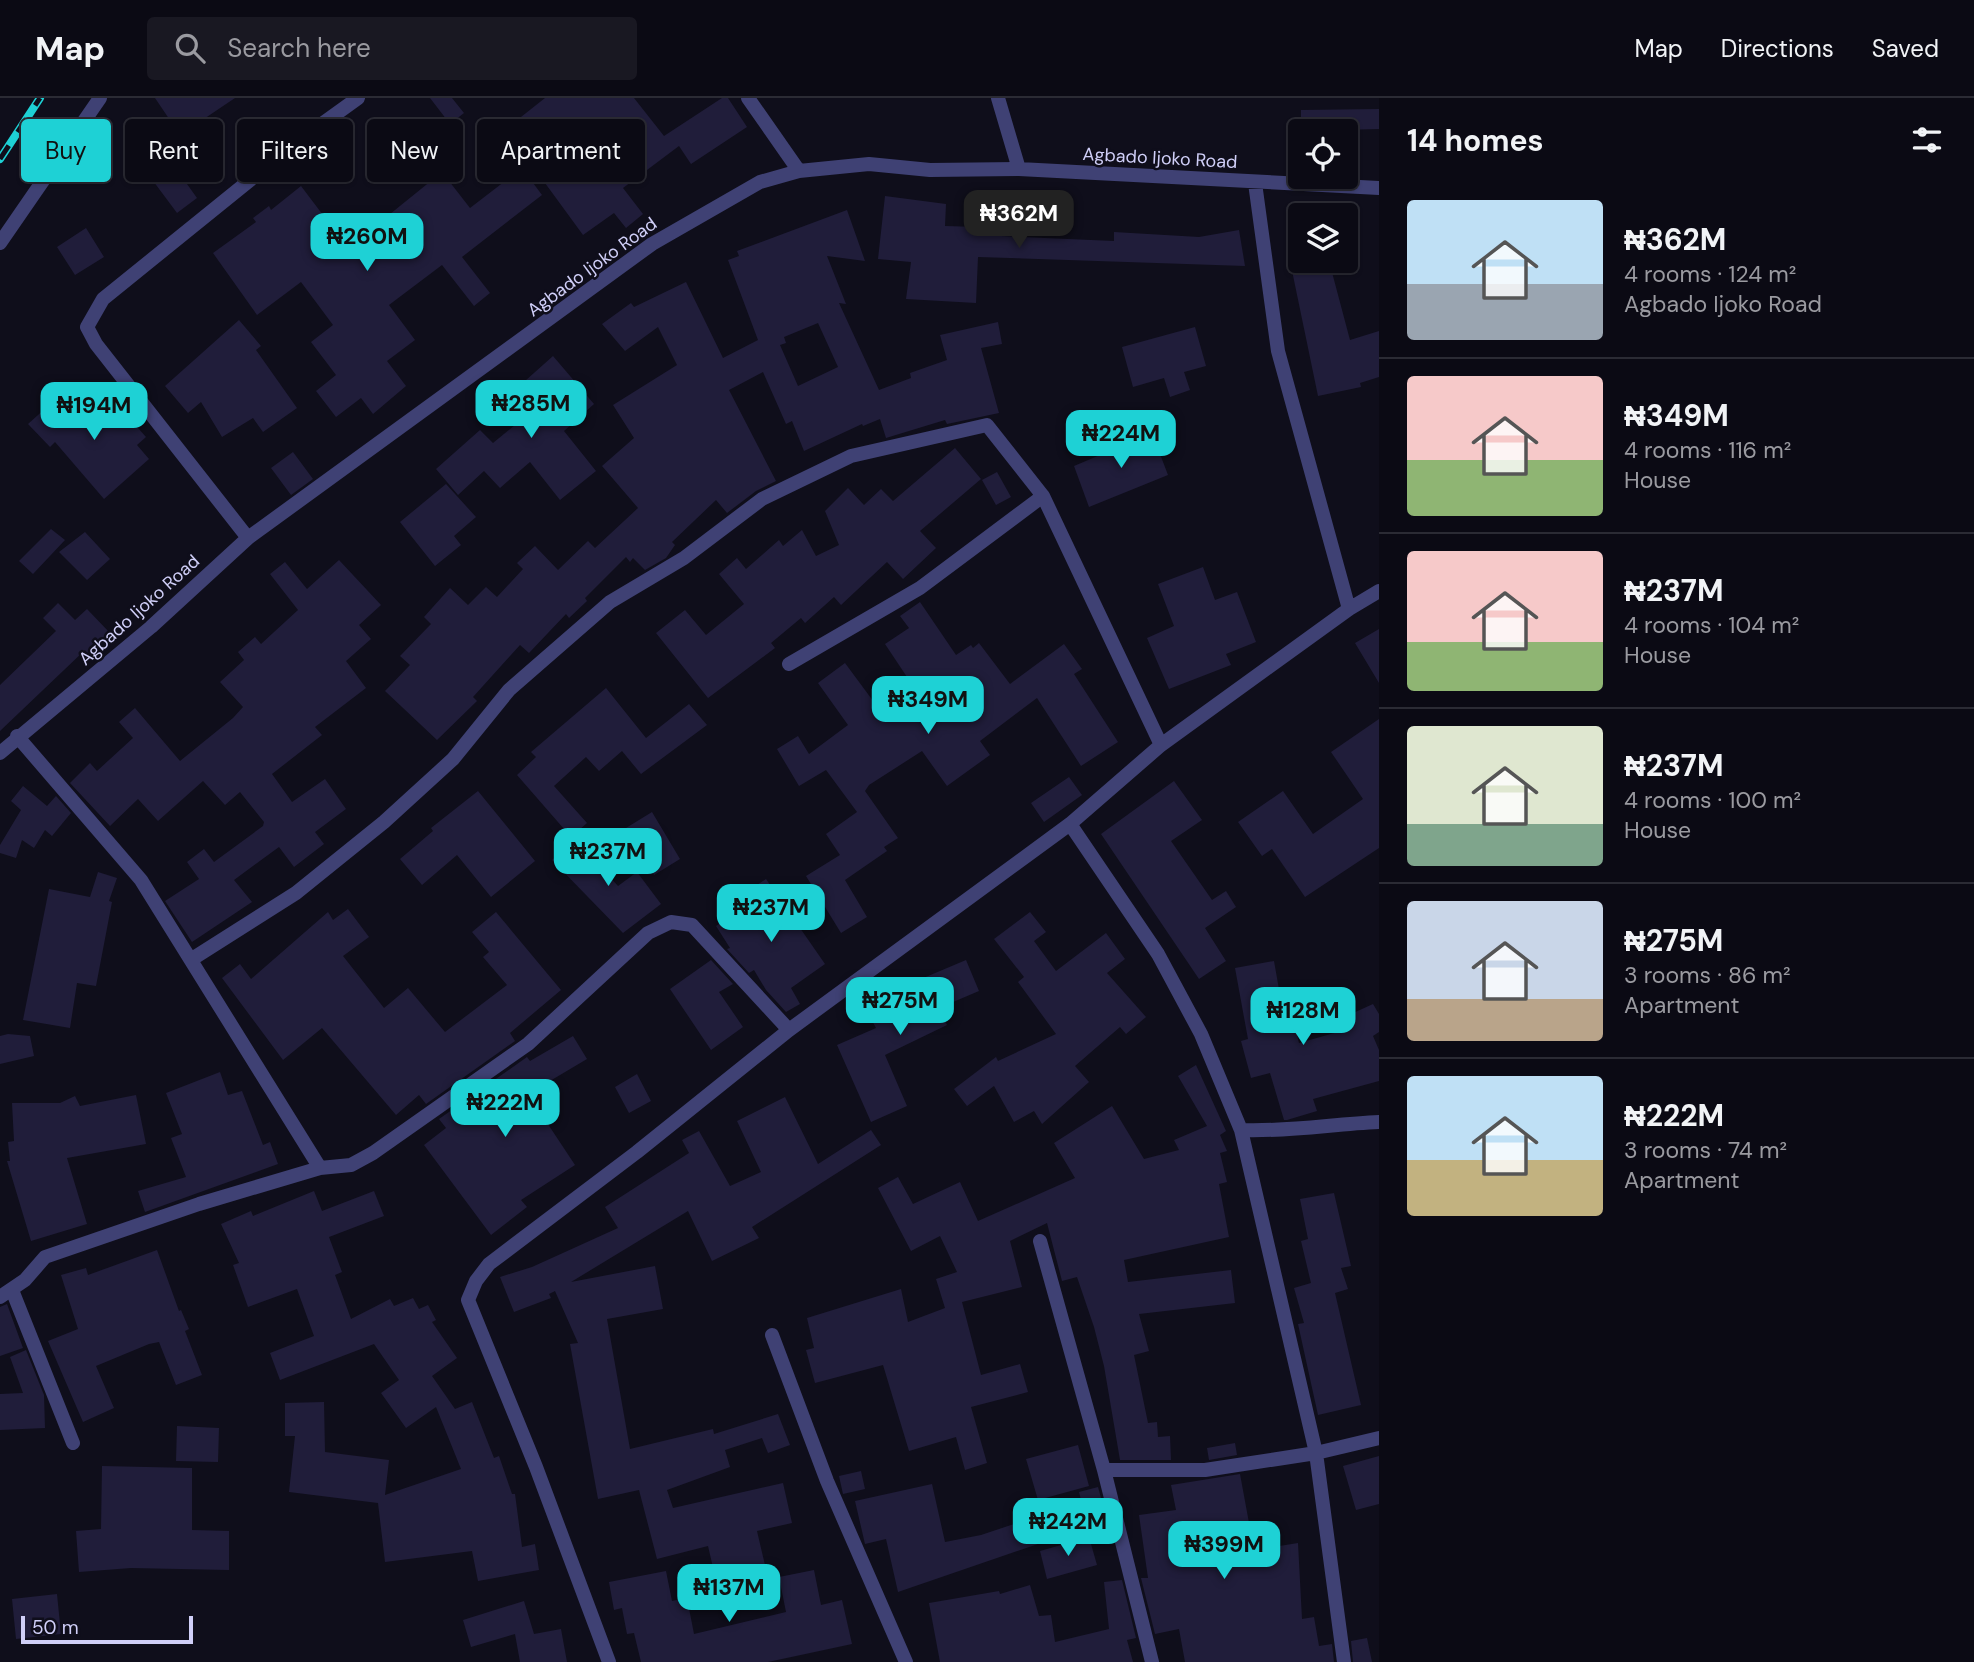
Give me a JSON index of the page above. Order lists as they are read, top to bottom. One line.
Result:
{"streets":{"street":["Agbado Ijoko Road"]},"scale_bar":"50 m","page":{"header":"Map","search":"Search here","nav":["Map","Directions","Saved"],"heading":"14 homes","chip":["Buy","Rent","Filters","New","Apartment"],"list":[{"name":"₦362M","note":"4 rooms · 124 m² · Agbado Ijoko Road"},{"name":"₦349M","note":"4 rooms · 116 m² · House"},{"name":"₦237M","note":"4 rooms · 104 m² · House"},{"name":"₦237M","note":"4 rooms · 100 m² · House"},{"name":"₦275M","note":"3 rooms · 86 m² · Apartment"},{"name":"₦222M","note":"3 rooms · 74 m² · Apartment"}],"price":["₦362M","₦260M","₦285M","₦194M","₦224M","₦349M","₦237M","₦237M","₦275M","₦128M","₦222M","₦242M","₦399M","₦137M"],"scale":"50 m"}}
